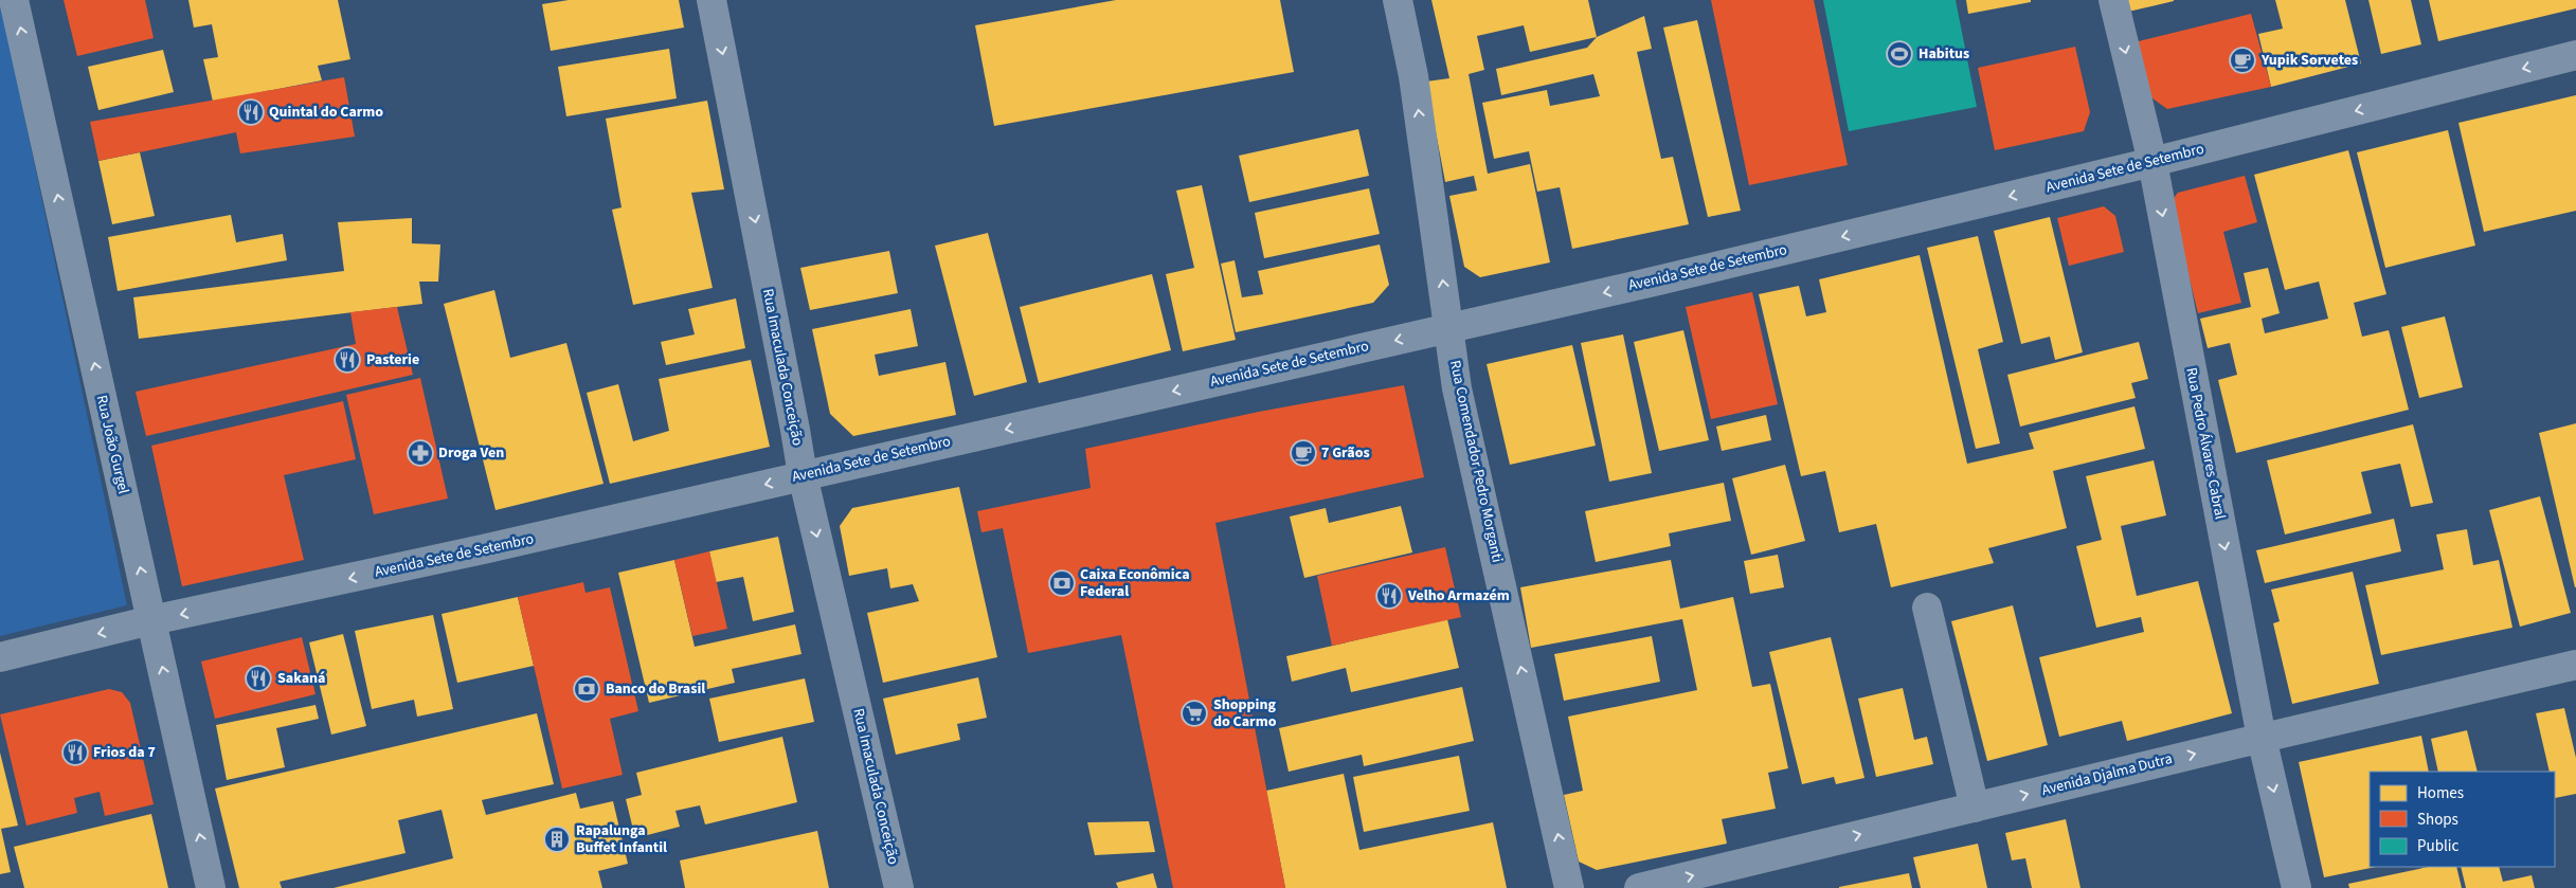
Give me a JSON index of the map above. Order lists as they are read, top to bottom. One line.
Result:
{"streets":{"street":["Avenida Sete de Setembro","Rua Imaculada Conceição","Rua Pedro Álvares Cabral","Rua João Gurgel","Rua Comendador Pedro Morganti","Avenida Djalma Dutra"]},"crossings":[["Avenida Sete de Setembro","Rua Imaculada Conceição"],["Avenida Sete de Setembro","Rua Pedro Álvares Cabral"],["Avenida Sete de Setembro","Rua João Gurgel"],["Avenida Sete de Setembro","Rua Comendador Pedro Morganti"],["Rua Pedro Álvares Cabral","Avenida Djalma Dutra"]],"one_way":["Avenida Sete de Setembro","Rua Imaculada Conceição","Rua Pedro Álvares Cabral","Rua João Gurgel","Rua Comendador Pedro Morganti","Avenida Djalma Dutra"],"places":{"sports":["Habitus"],"cafe":["Yupik Sorvetes","7 Grãos"],"restaurant":["Quintal do Carmo","Pasterie","Velho Armazém","Sakaná","Frios da 7"],"pharmacy":["Droga Ven"],"bank":["Caixa Econômica Federal","Banco do Brasil"],"supermarket":["Shopping do Carmo"],"building":["Rapalunga Buffet Infantil"]},"legend":["Homes","Shops","Public"]}
